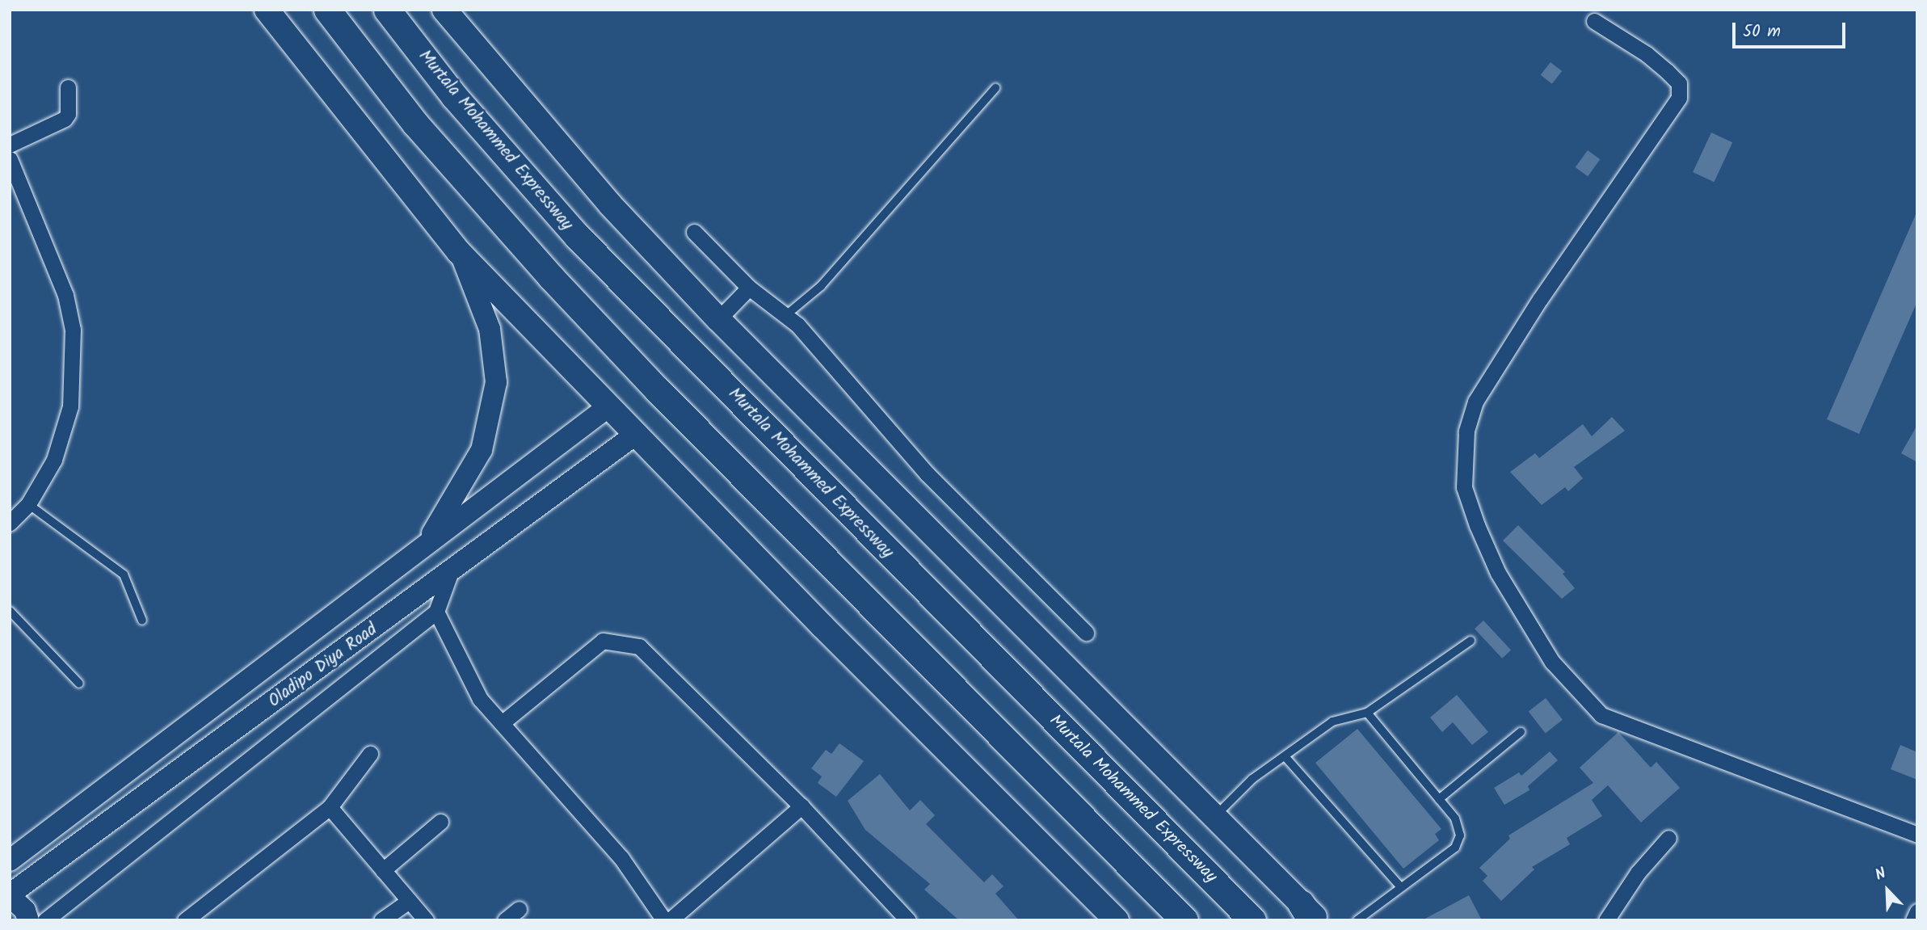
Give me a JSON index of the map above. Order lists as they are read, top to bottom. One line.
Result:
{"streets":{"highway":["Murtala Mohammed Expressway"],"main road":["Oladipo Diya Road"]},"scale_bar":"50 m","north":"top left"}
